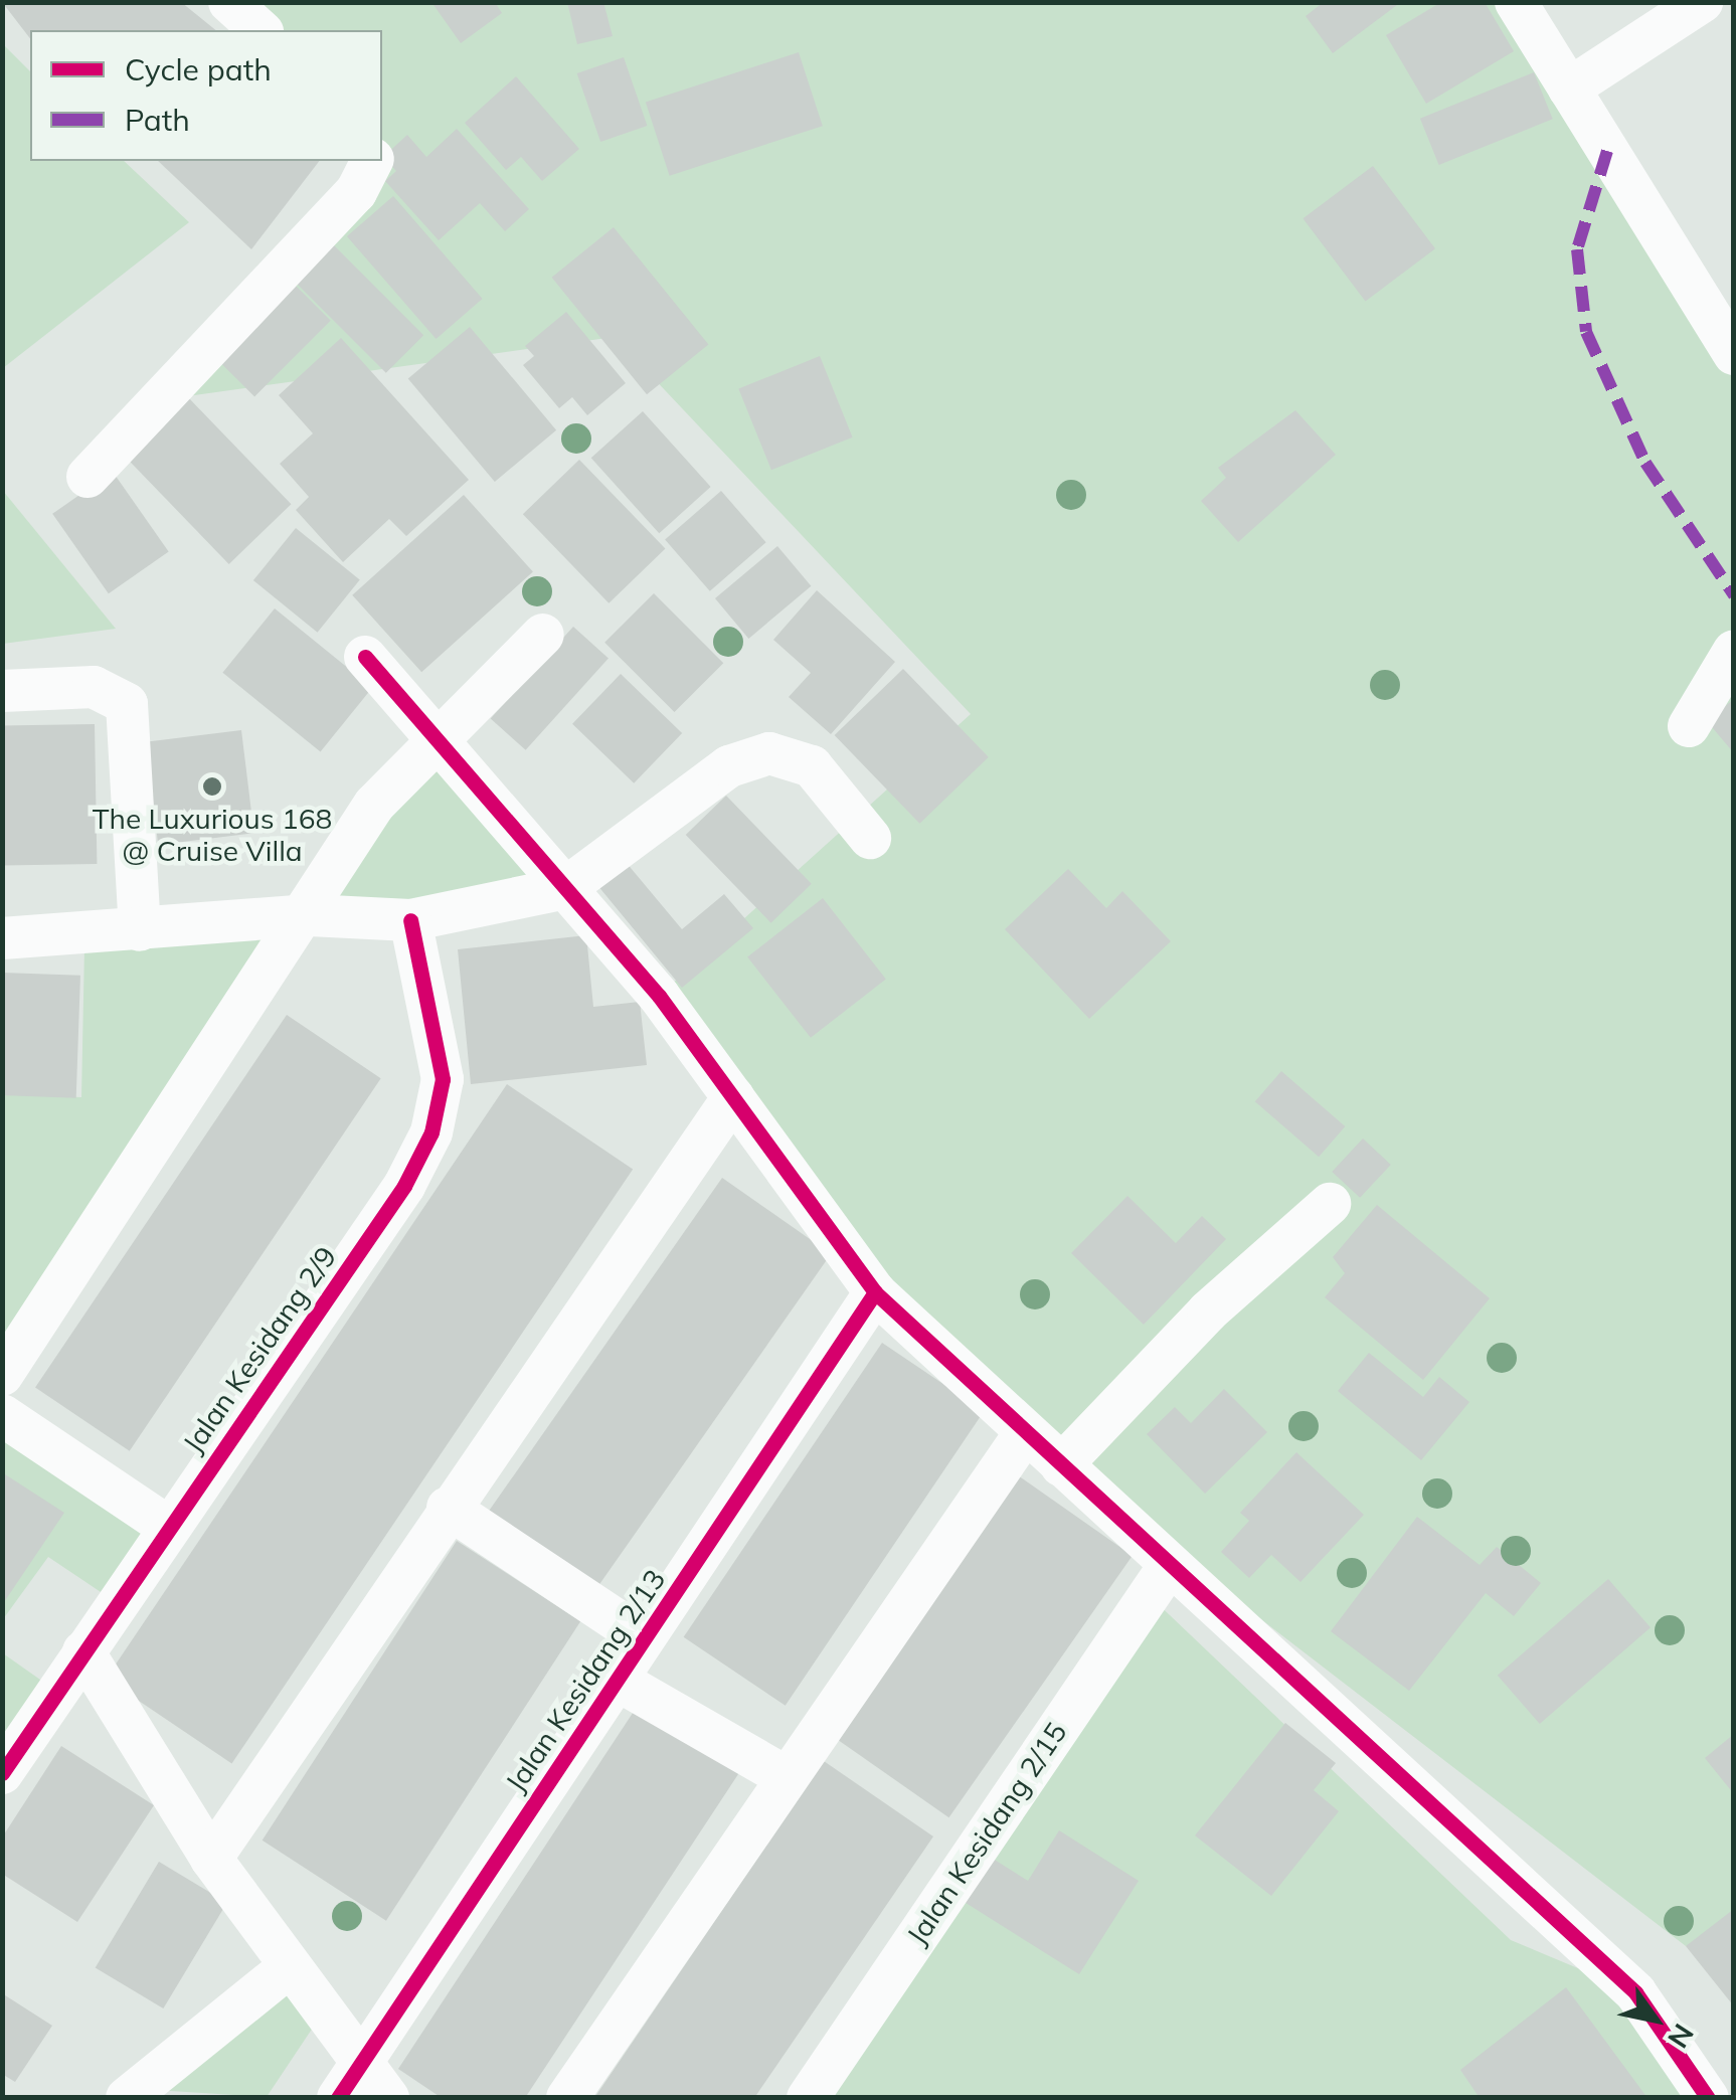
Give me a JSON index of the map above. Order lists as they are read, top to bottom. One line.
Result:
{"streets":{"street":["Jalan Kesidang 2/9","Jalan Kesidang 2/13","Jalan Kesidang 2/15"]},"places":["The Luxurious 168 @ Cruise Villa"],"legend":["Cycle path","Path"],"north":"bottom right"}
